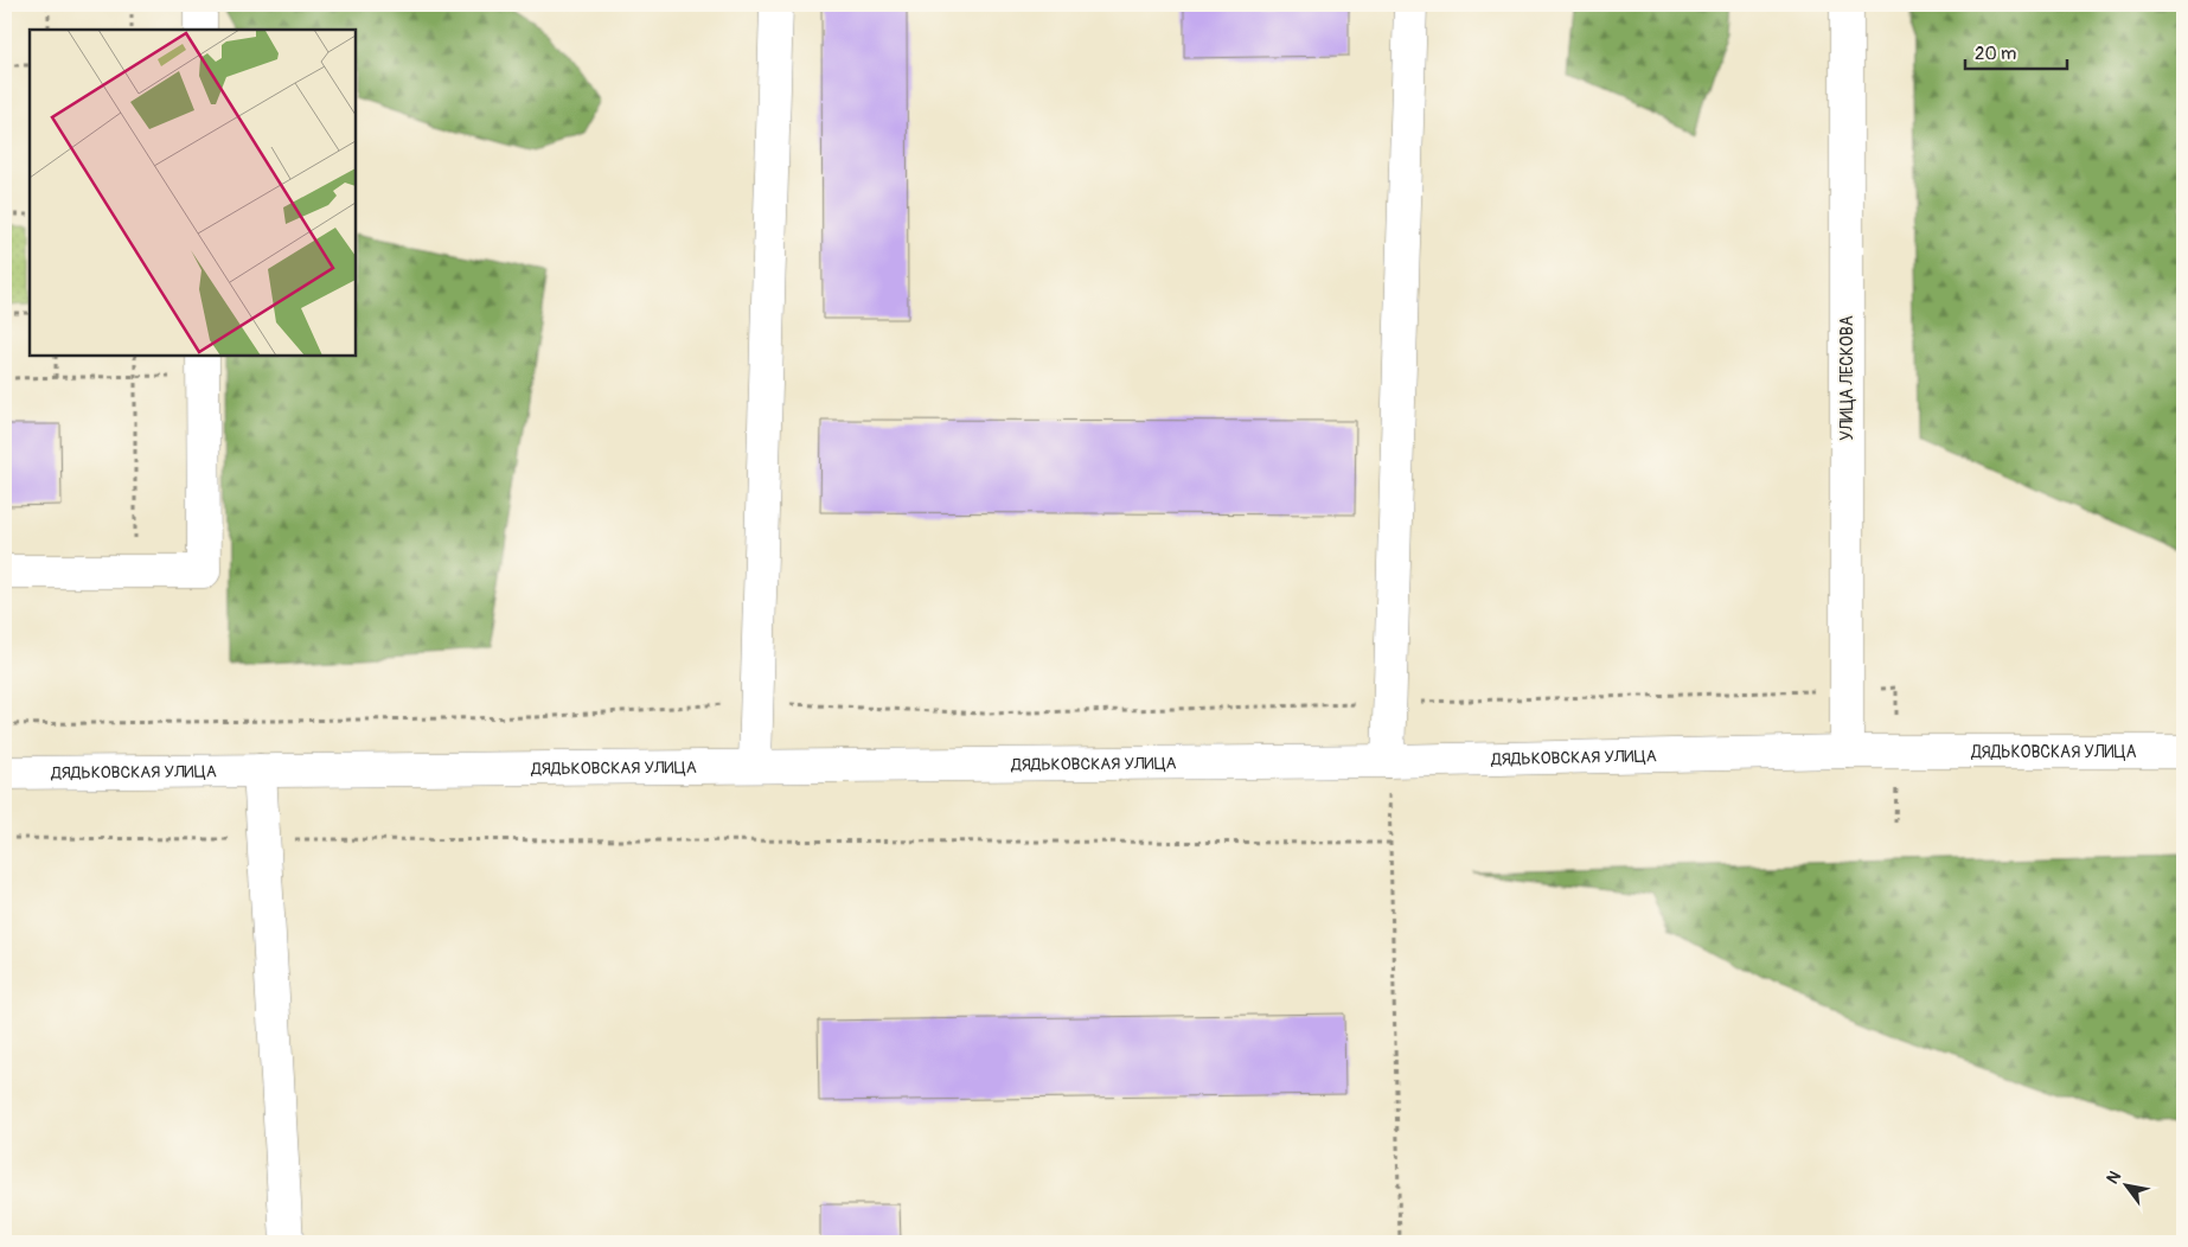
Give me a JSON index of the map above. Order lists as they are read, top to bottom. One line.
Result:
{"streets":{"street":["УЛИЦА ЛЕСКОВА","ДЯДЬКОВСКАЯ УЛИЦА"]},"crossings":[["УЛИЦА ЛЕСКОВА","ДЯДЬКОВСКАЯ УЛИЦА"]],"scale_bar":"20 m","north":"top left"}
